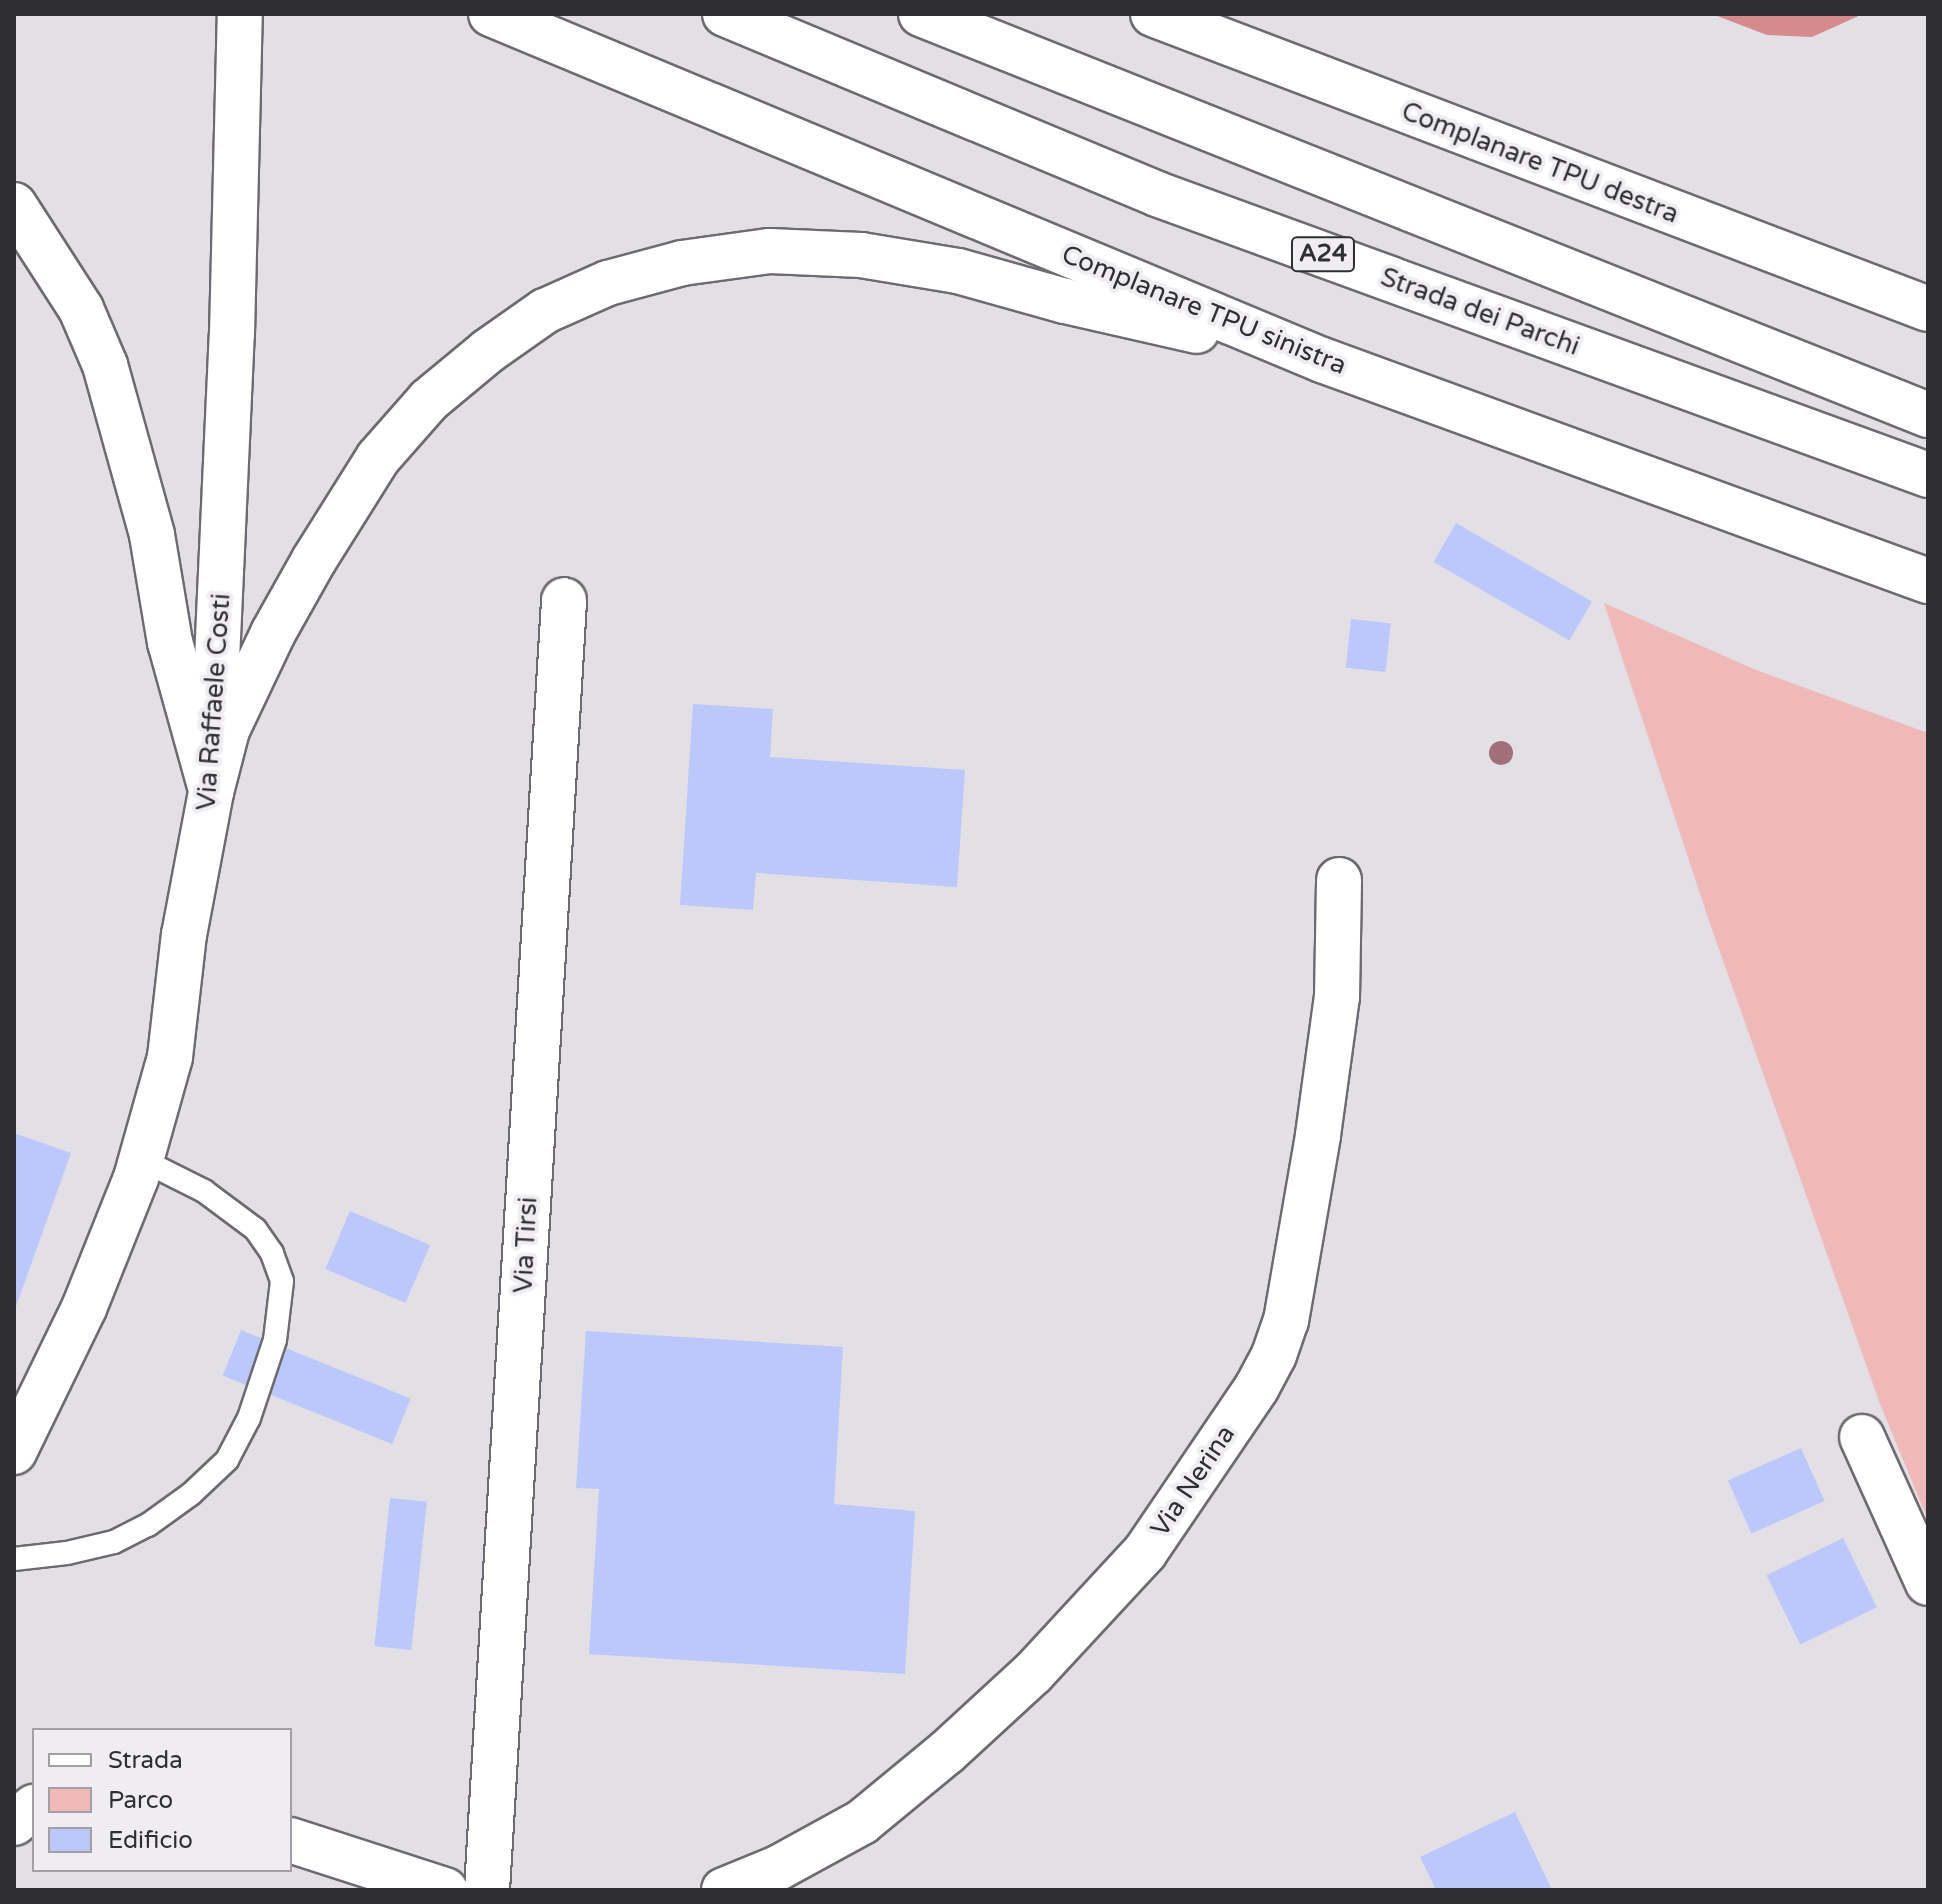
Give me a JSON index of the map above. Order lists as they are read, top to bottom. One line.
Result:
{"streets":{"main road":["Complanare TPU destra","A24","Complanare TPU sinistra","Strada dei Parchi","Via Raffaele Costi","Via Tirsi","Via Nerina"]},"legend":["Strada","Parco","Edificio"]}
